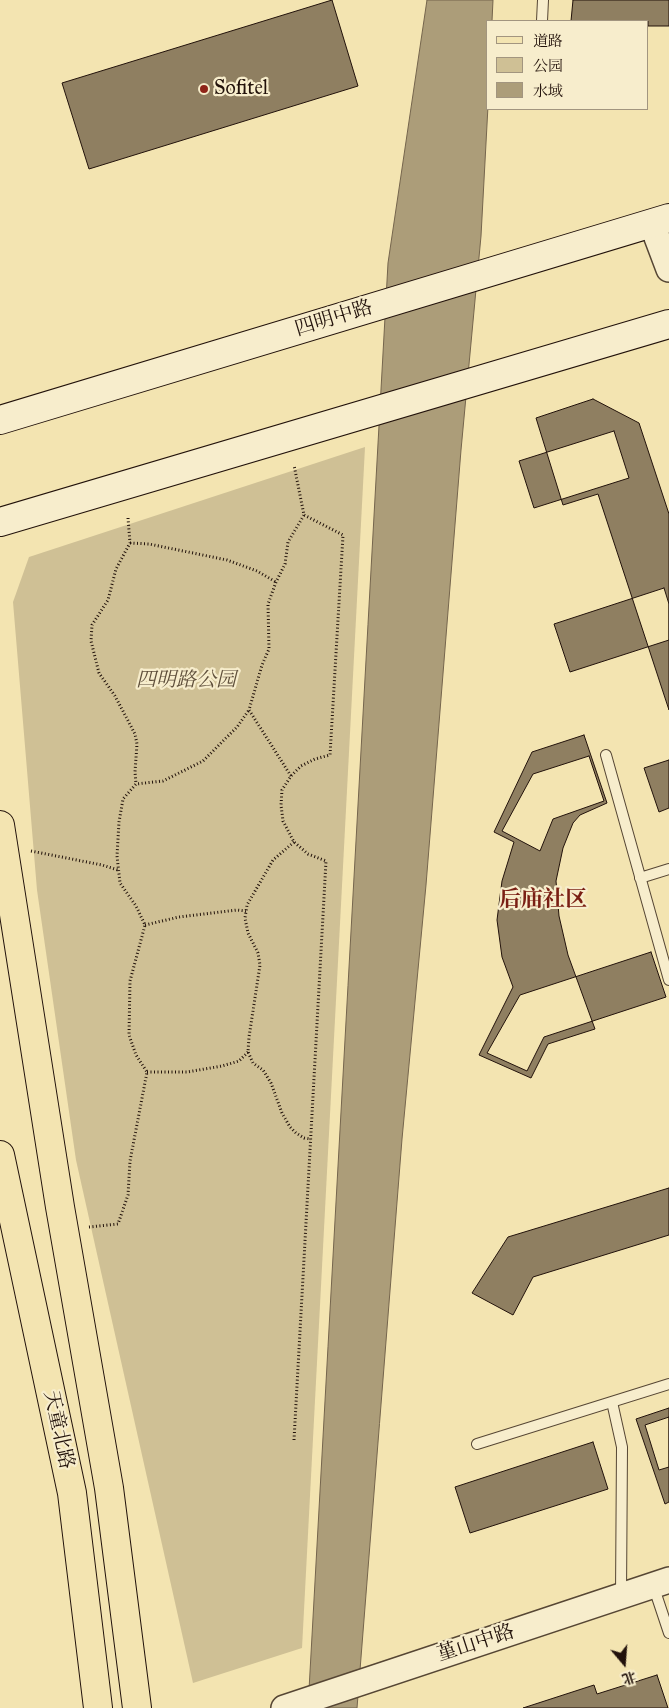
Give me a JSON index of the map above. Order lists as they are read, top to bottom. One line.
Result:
{"streets":{"main road":["四明中路","天童北路"],"street":["堇山中路"]},"districts":["后庙社区"],"parks":["四明路公园"],"places":["Sofitel"],"legend":["道路","公园","水域"],"north":"bottom"}
